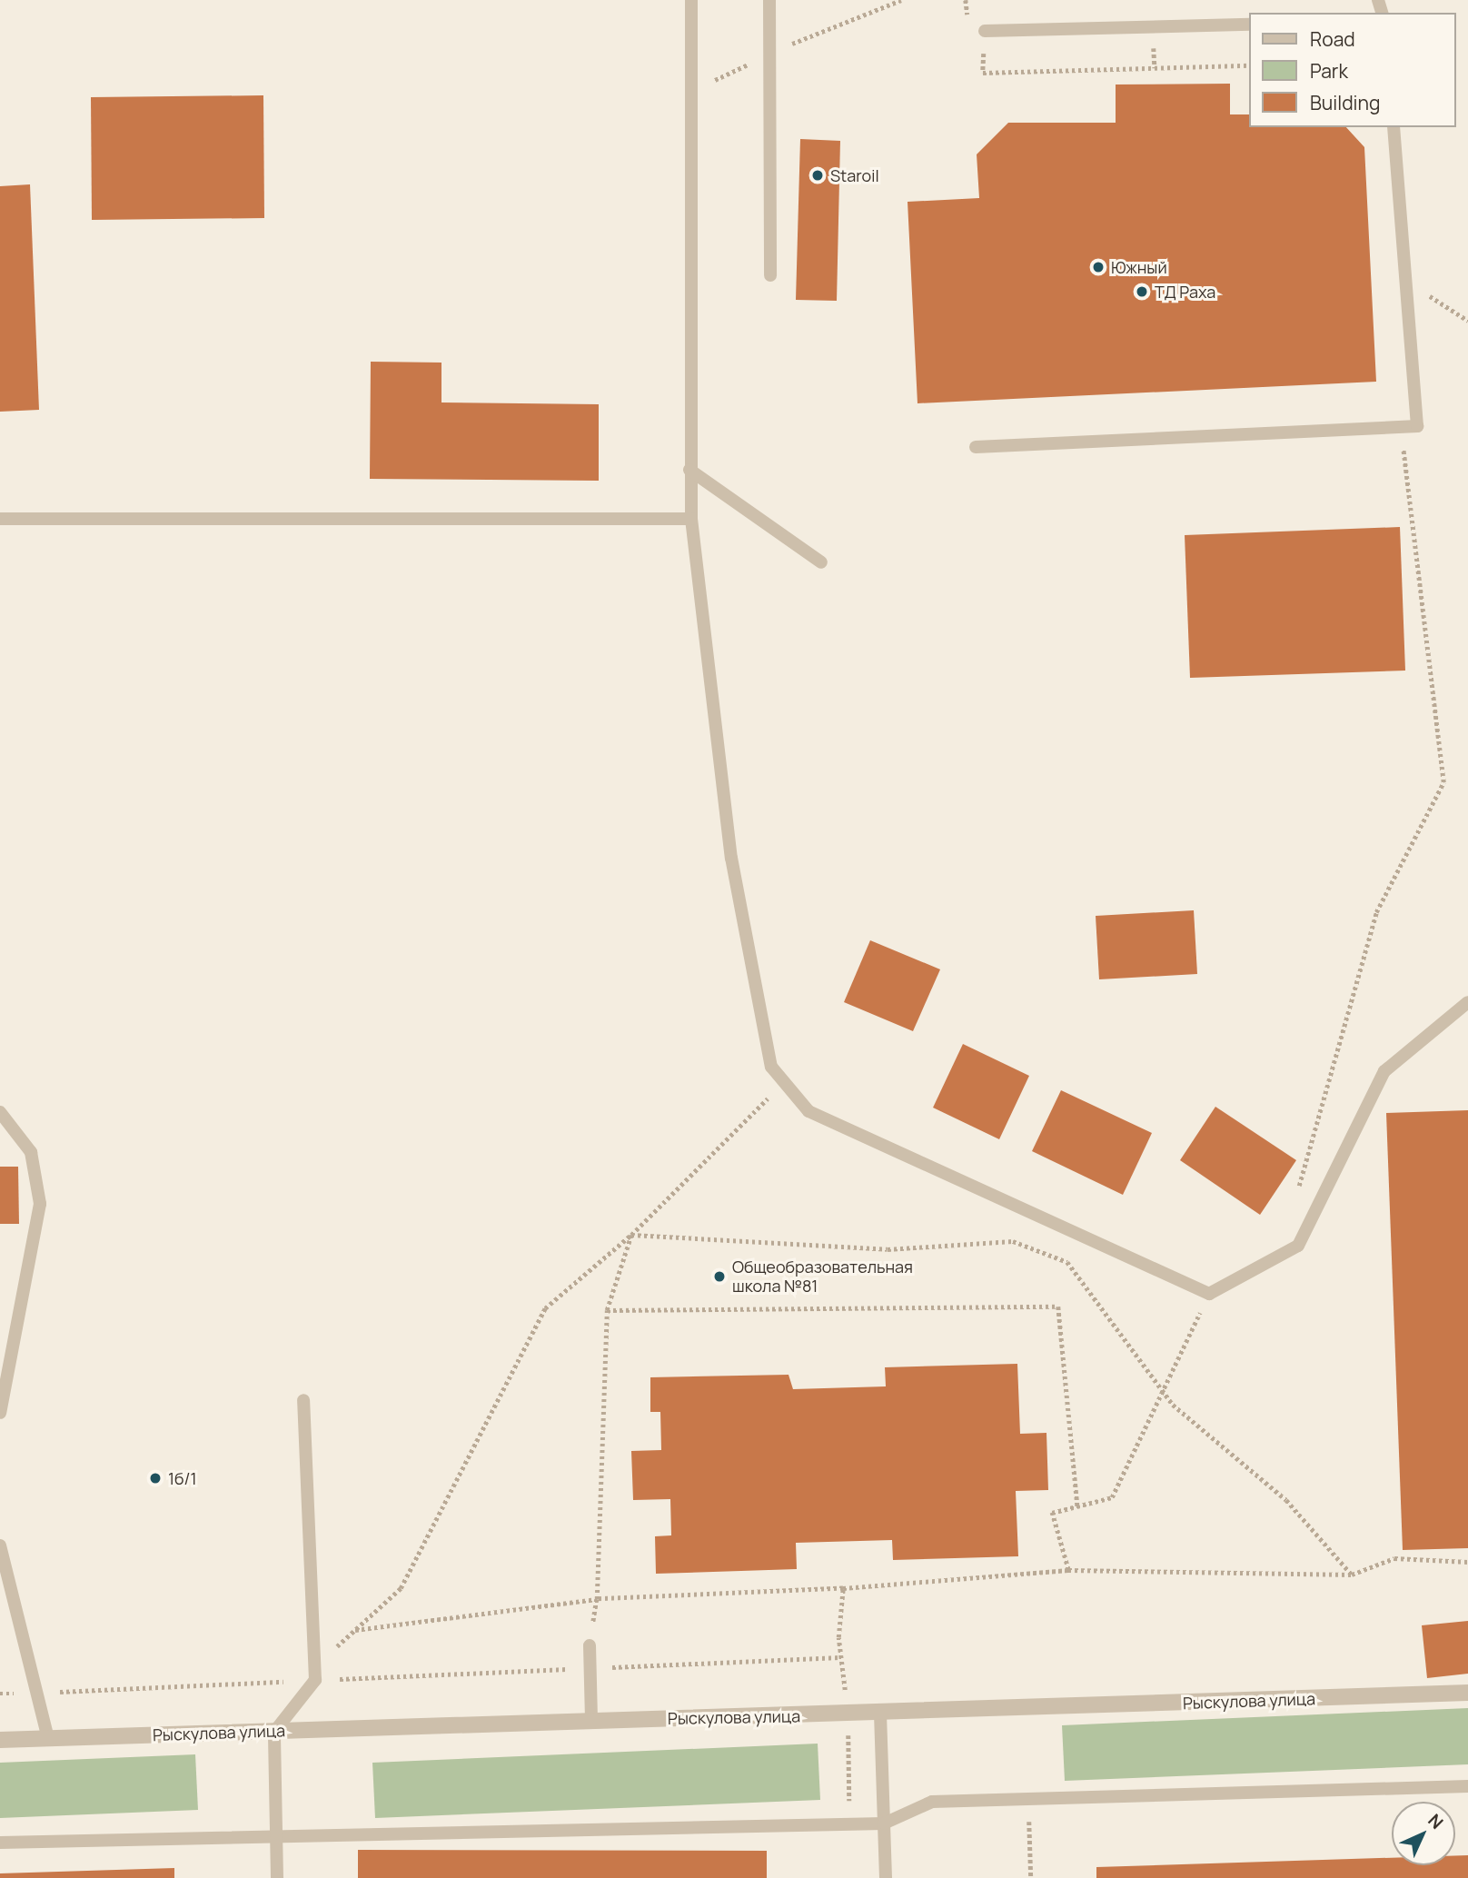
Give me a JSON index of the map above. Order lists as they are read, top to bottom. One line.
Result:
{"streets":{"street":["Рыскулова улица"]},"places":["Staroil","Южный","ТД Раха","Общеобразовательная школа №81","1б/1"],"legend":["Road","Park","Building"],"north":"top right"}
